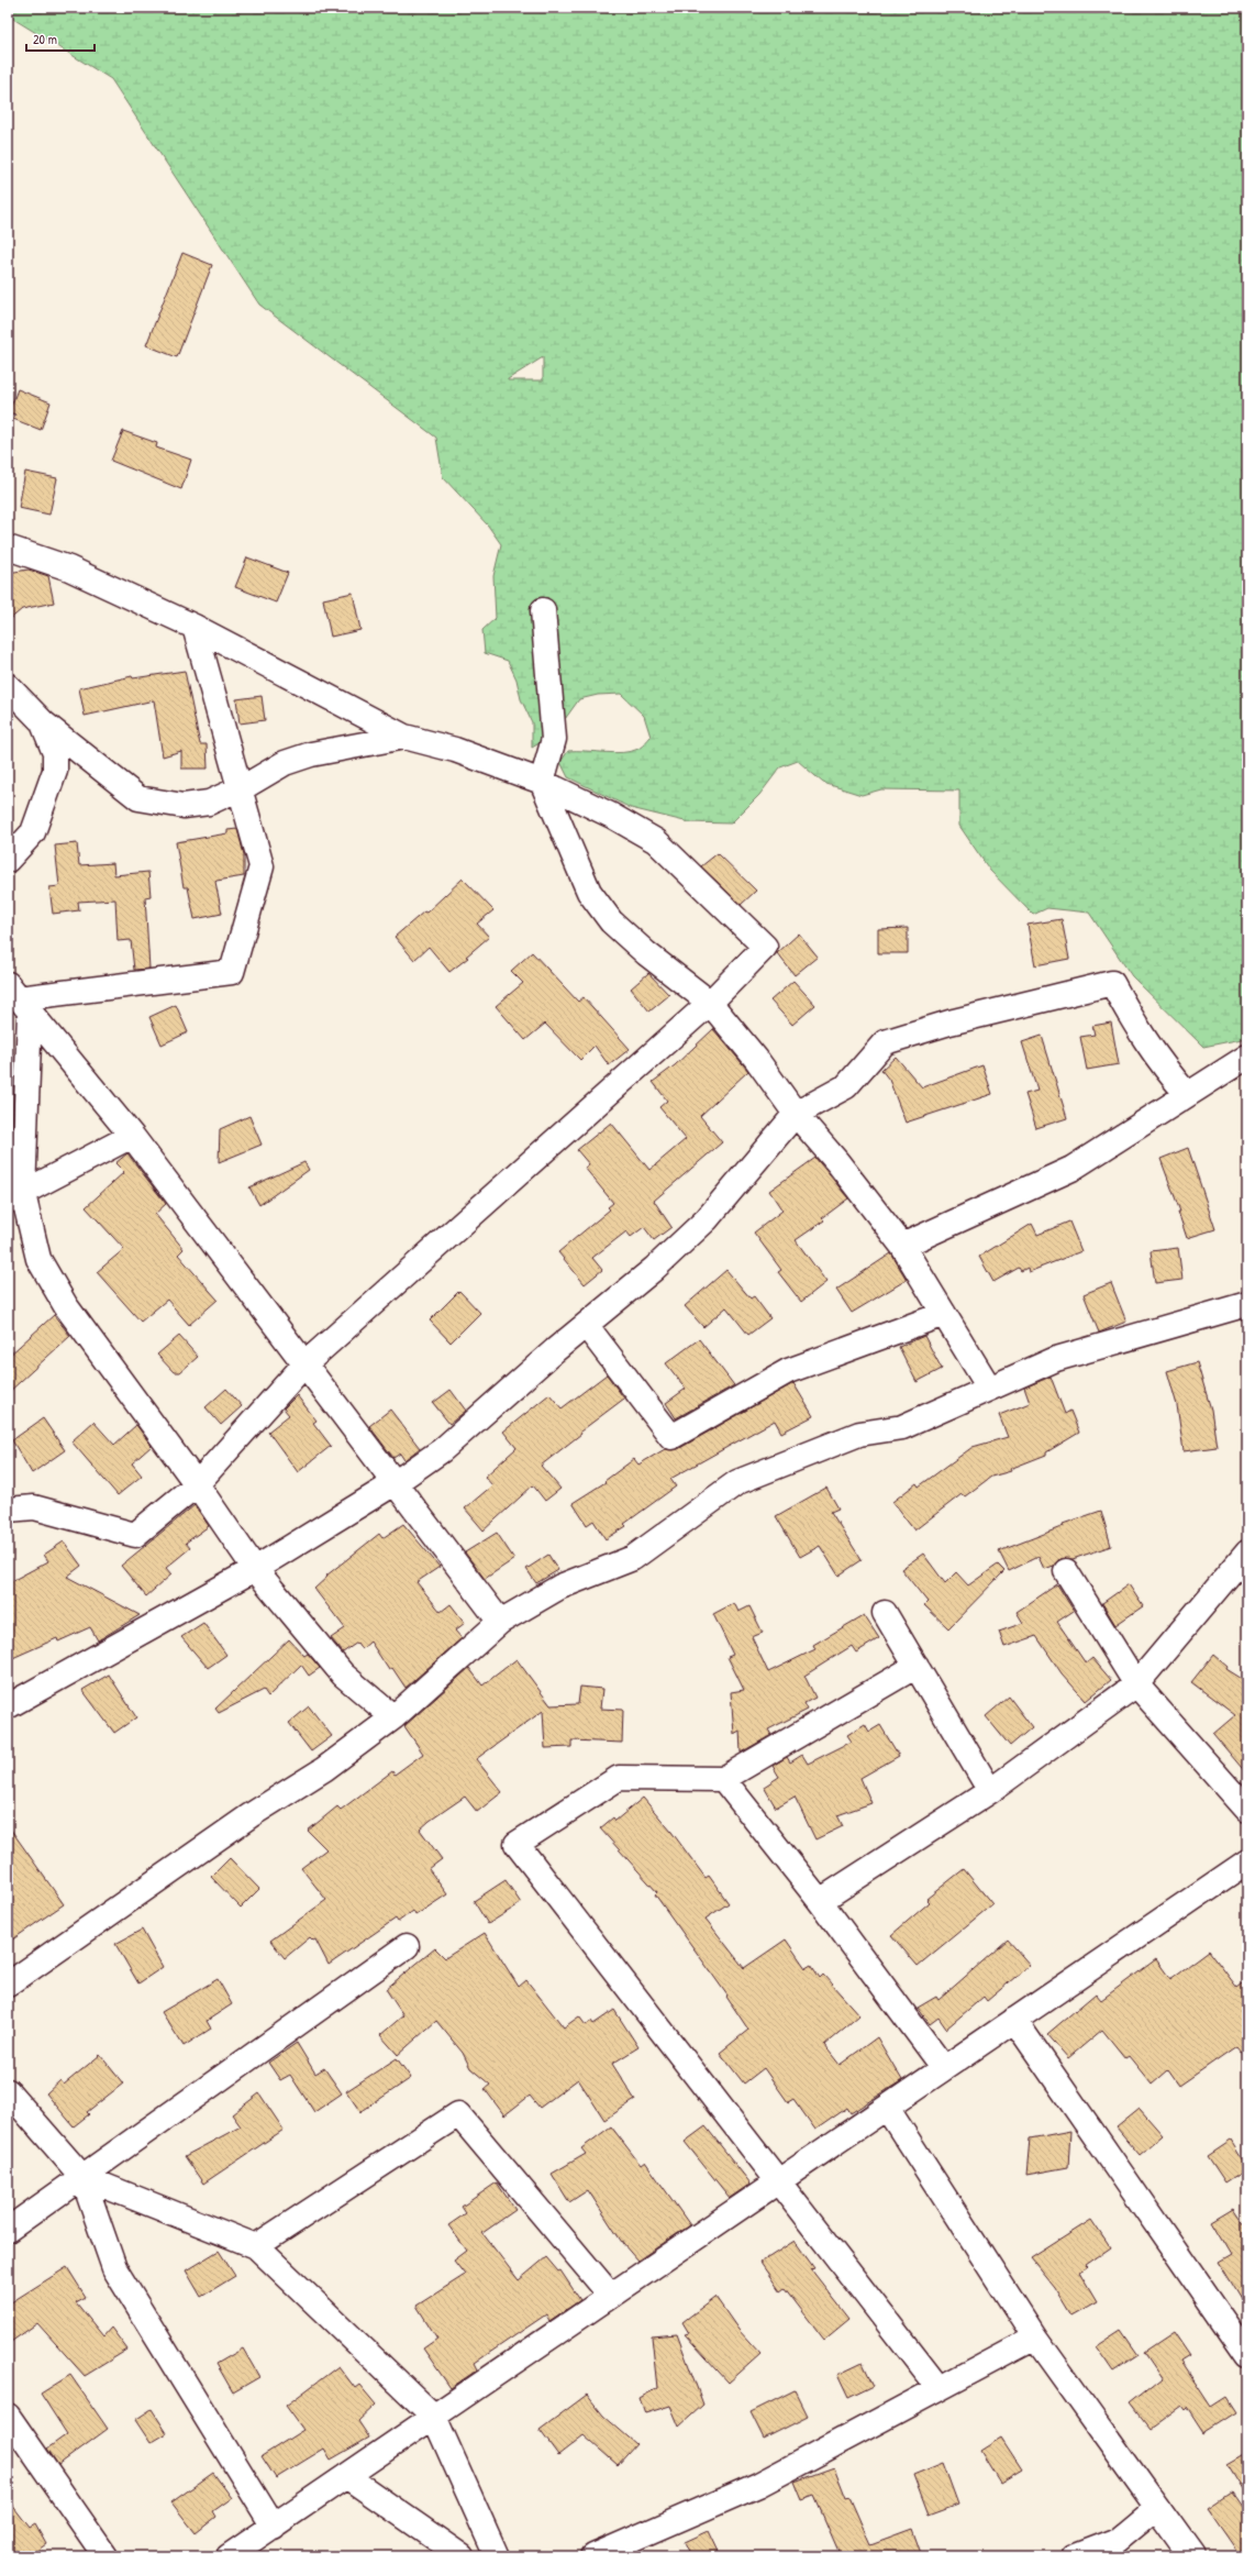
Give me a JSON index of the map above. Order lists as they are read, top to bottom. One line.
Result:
{"scale_bar":"20 m"}
